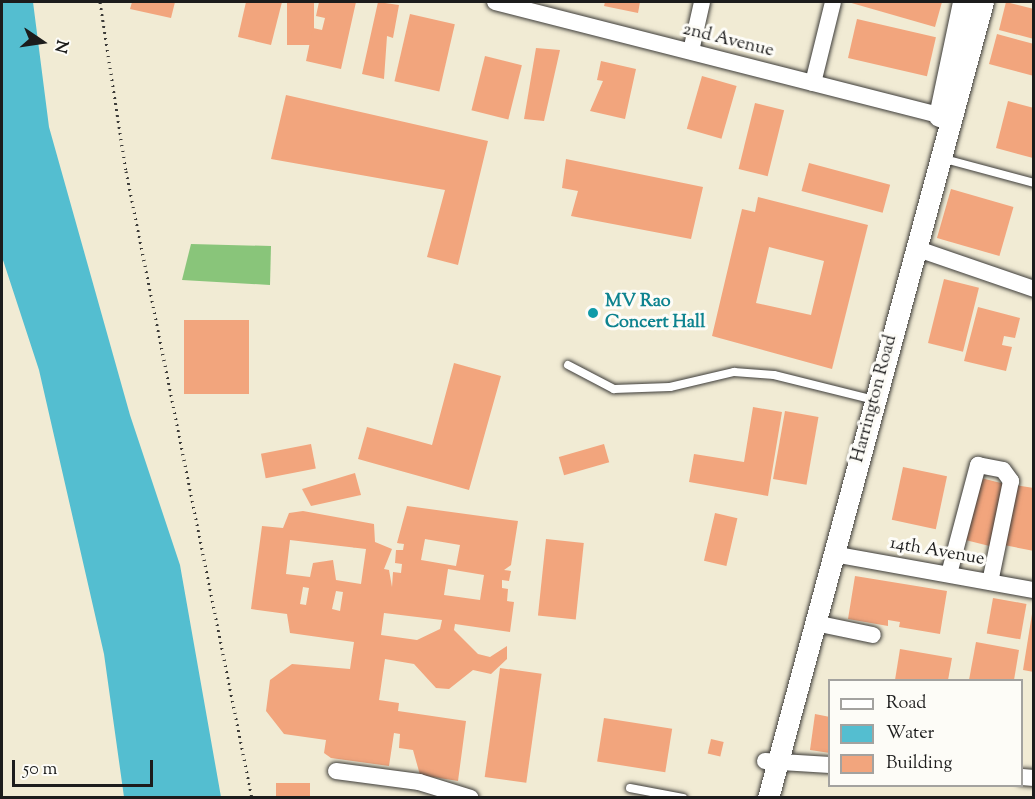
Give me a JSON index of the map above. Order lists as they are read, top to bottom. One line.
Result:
{"streets":{"street":["2nd Avenue","Harrington Road","14th Avenue"]},"crossings":[["2nd Avenue","Harrington Road"],["Harrington Road","14th Avenue"]],"places":["MV Rao Concert Hall"],"legend":["Road","Water","Building"],"scale_bar":"50 m","north":"right"}
